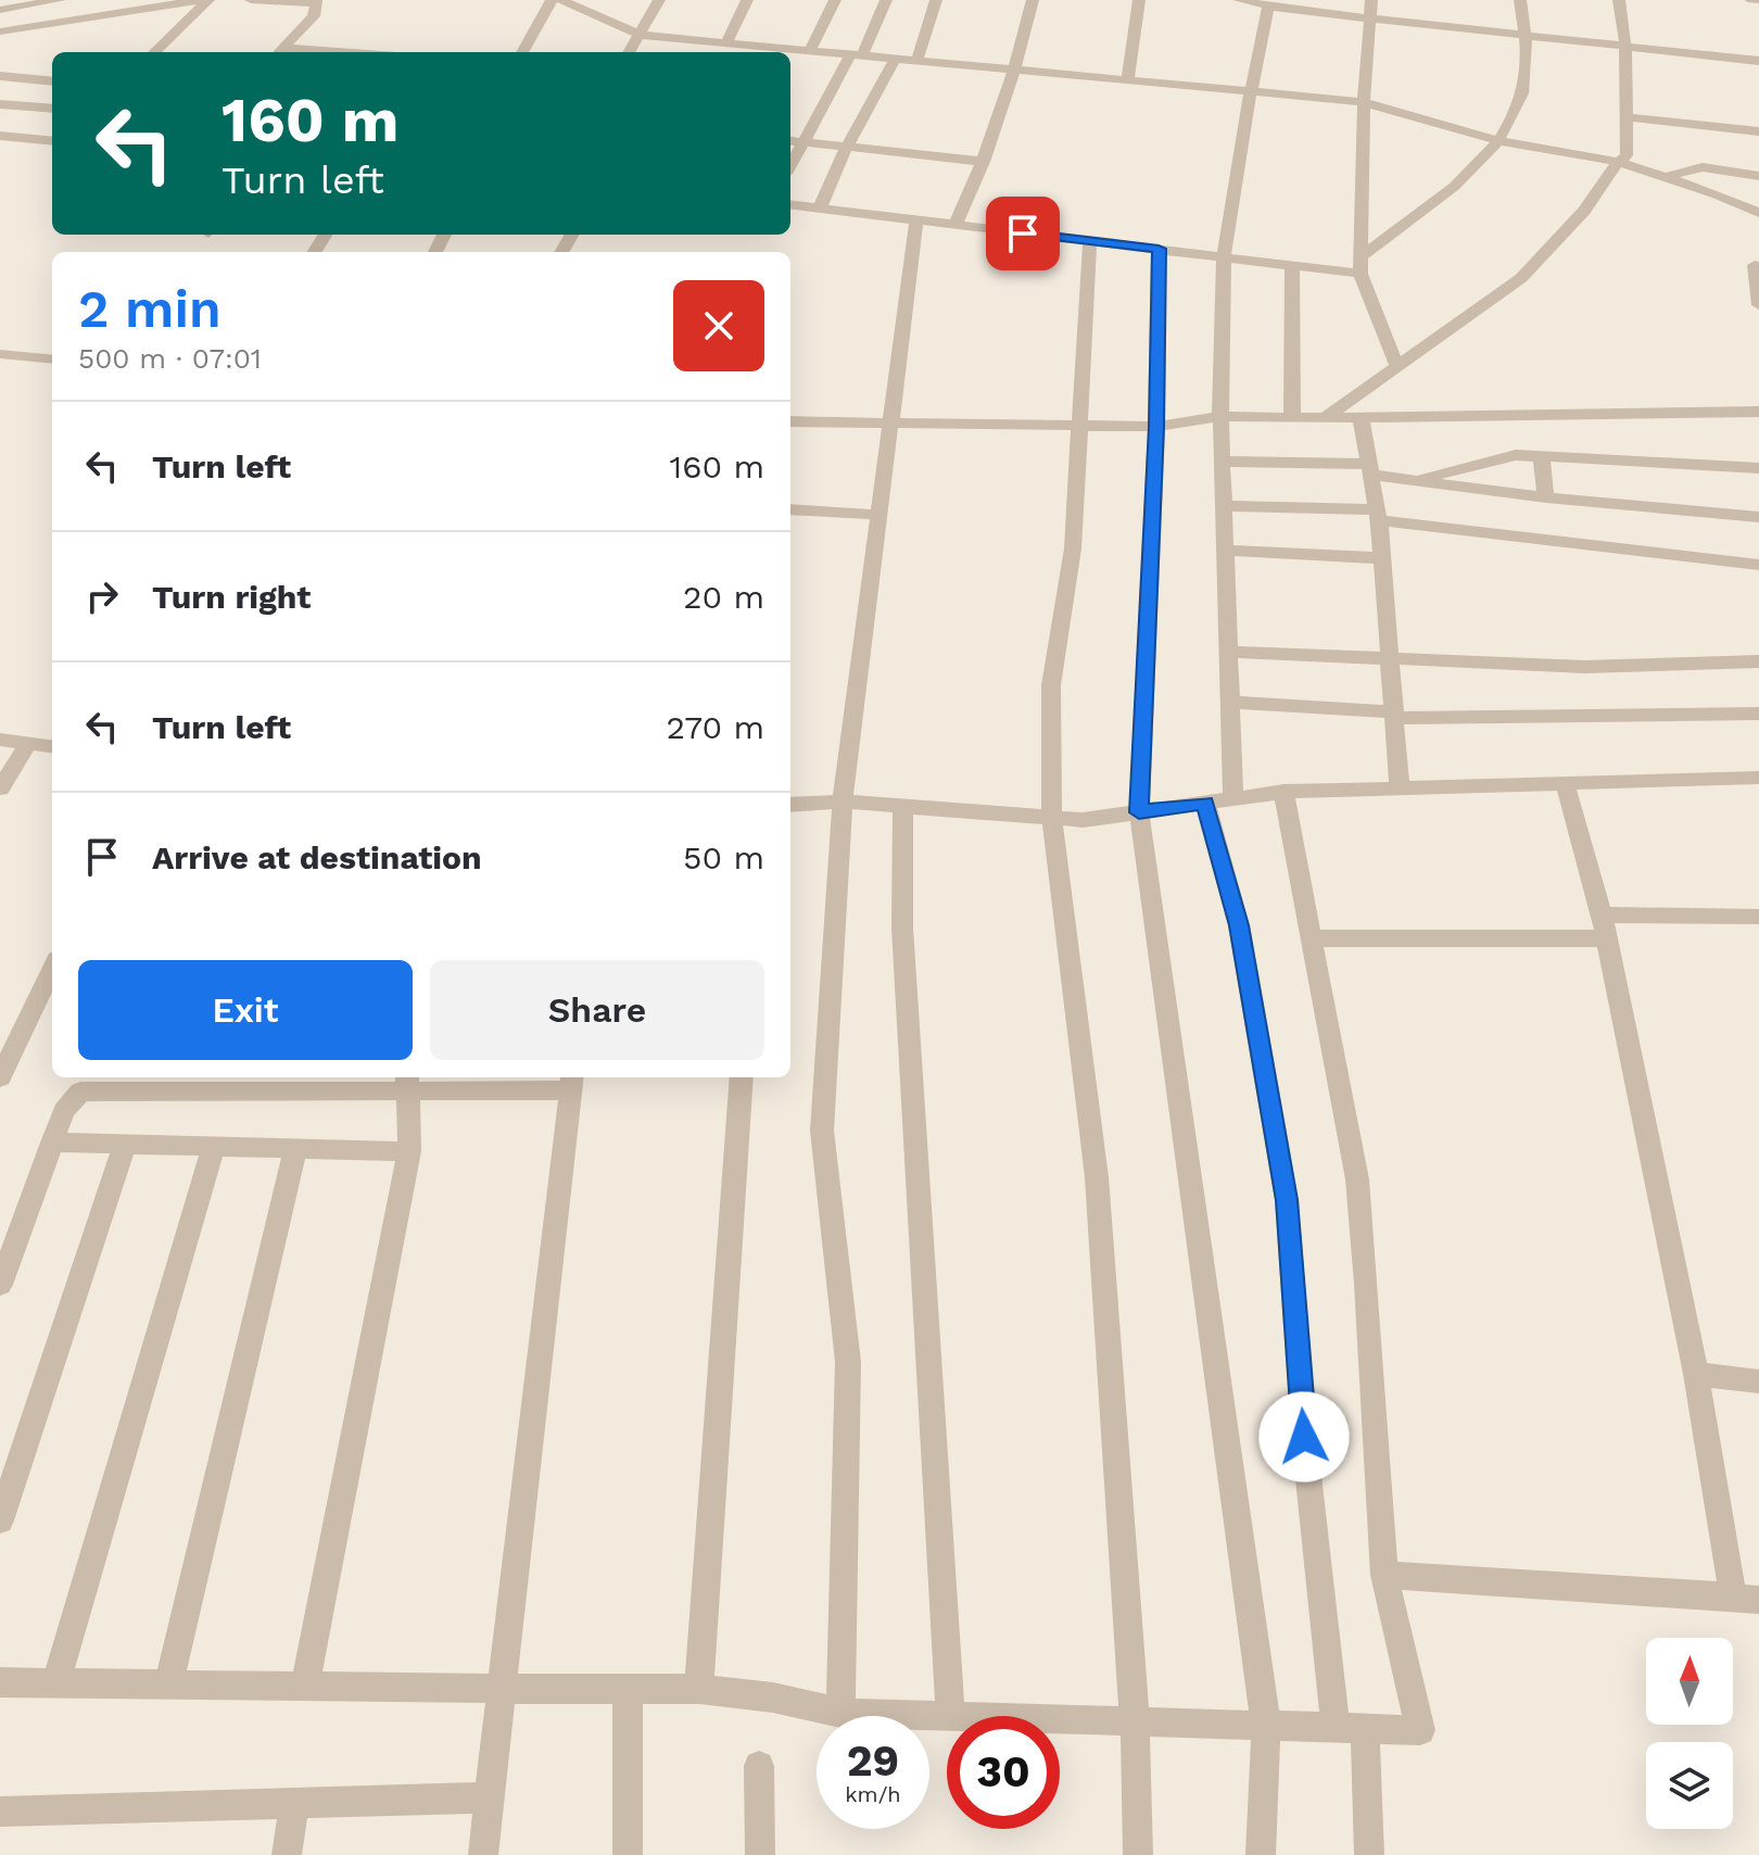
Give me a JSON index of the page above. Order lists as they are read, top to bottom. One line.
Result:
{"north":"top","page":{"turn":["160 m","Turn left"],"heading":["2 min","500 m · 07:01"],"list":[{"name":"Turn left","value":"160 m"},{"name":"Turn right","value":"20 m"},{"name":"Turn left","value":"270 m"},{"name":"Arrive at destination","value":"50 m"}],"buttons":["Exit","Share"],"speed":"29 km/h","limit":"30"}}
